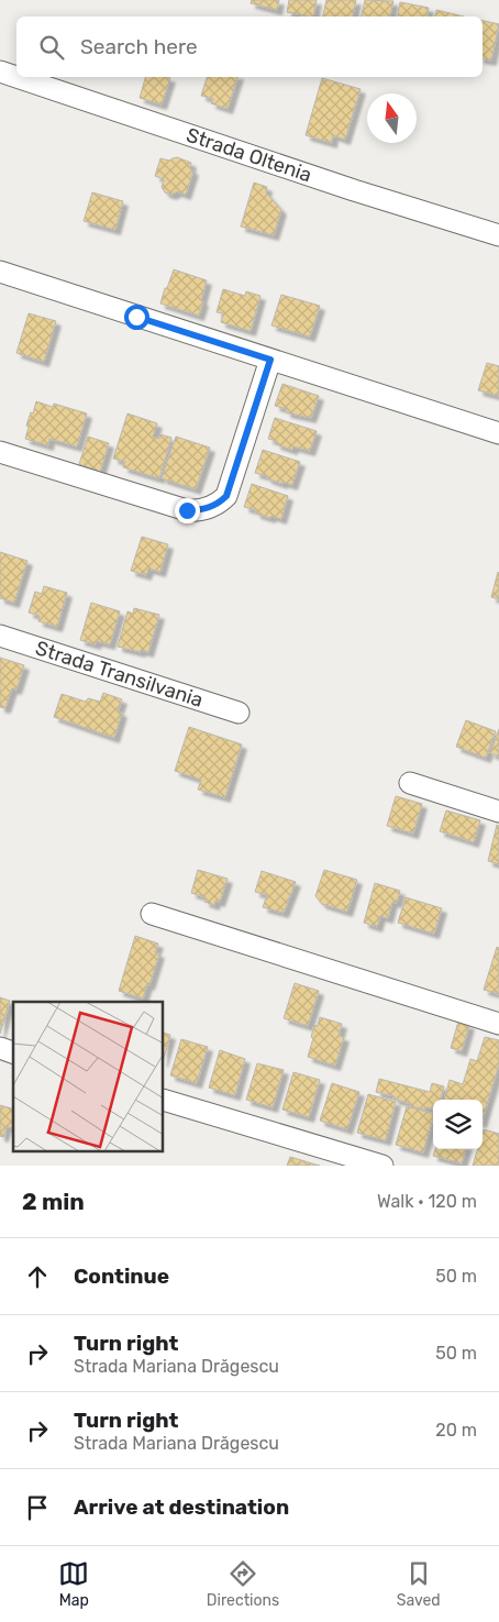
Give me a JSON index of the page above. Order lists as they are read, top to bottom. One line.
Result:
{"streets":{"street":["Strada Oltenia","Strada Transilvania"]},"north":"top","page":{"search":"Search here","heading":["2 min","Walk · 120 m"],"list":[["Continue","50 m"],["Turn right","Strada Mariana Drăgescu","50 m"],["Turn right","Strada Mariana Drăgescu","20 m"],"Arrive at destination"],"nav":["Map","Directions","Saved"]}}
